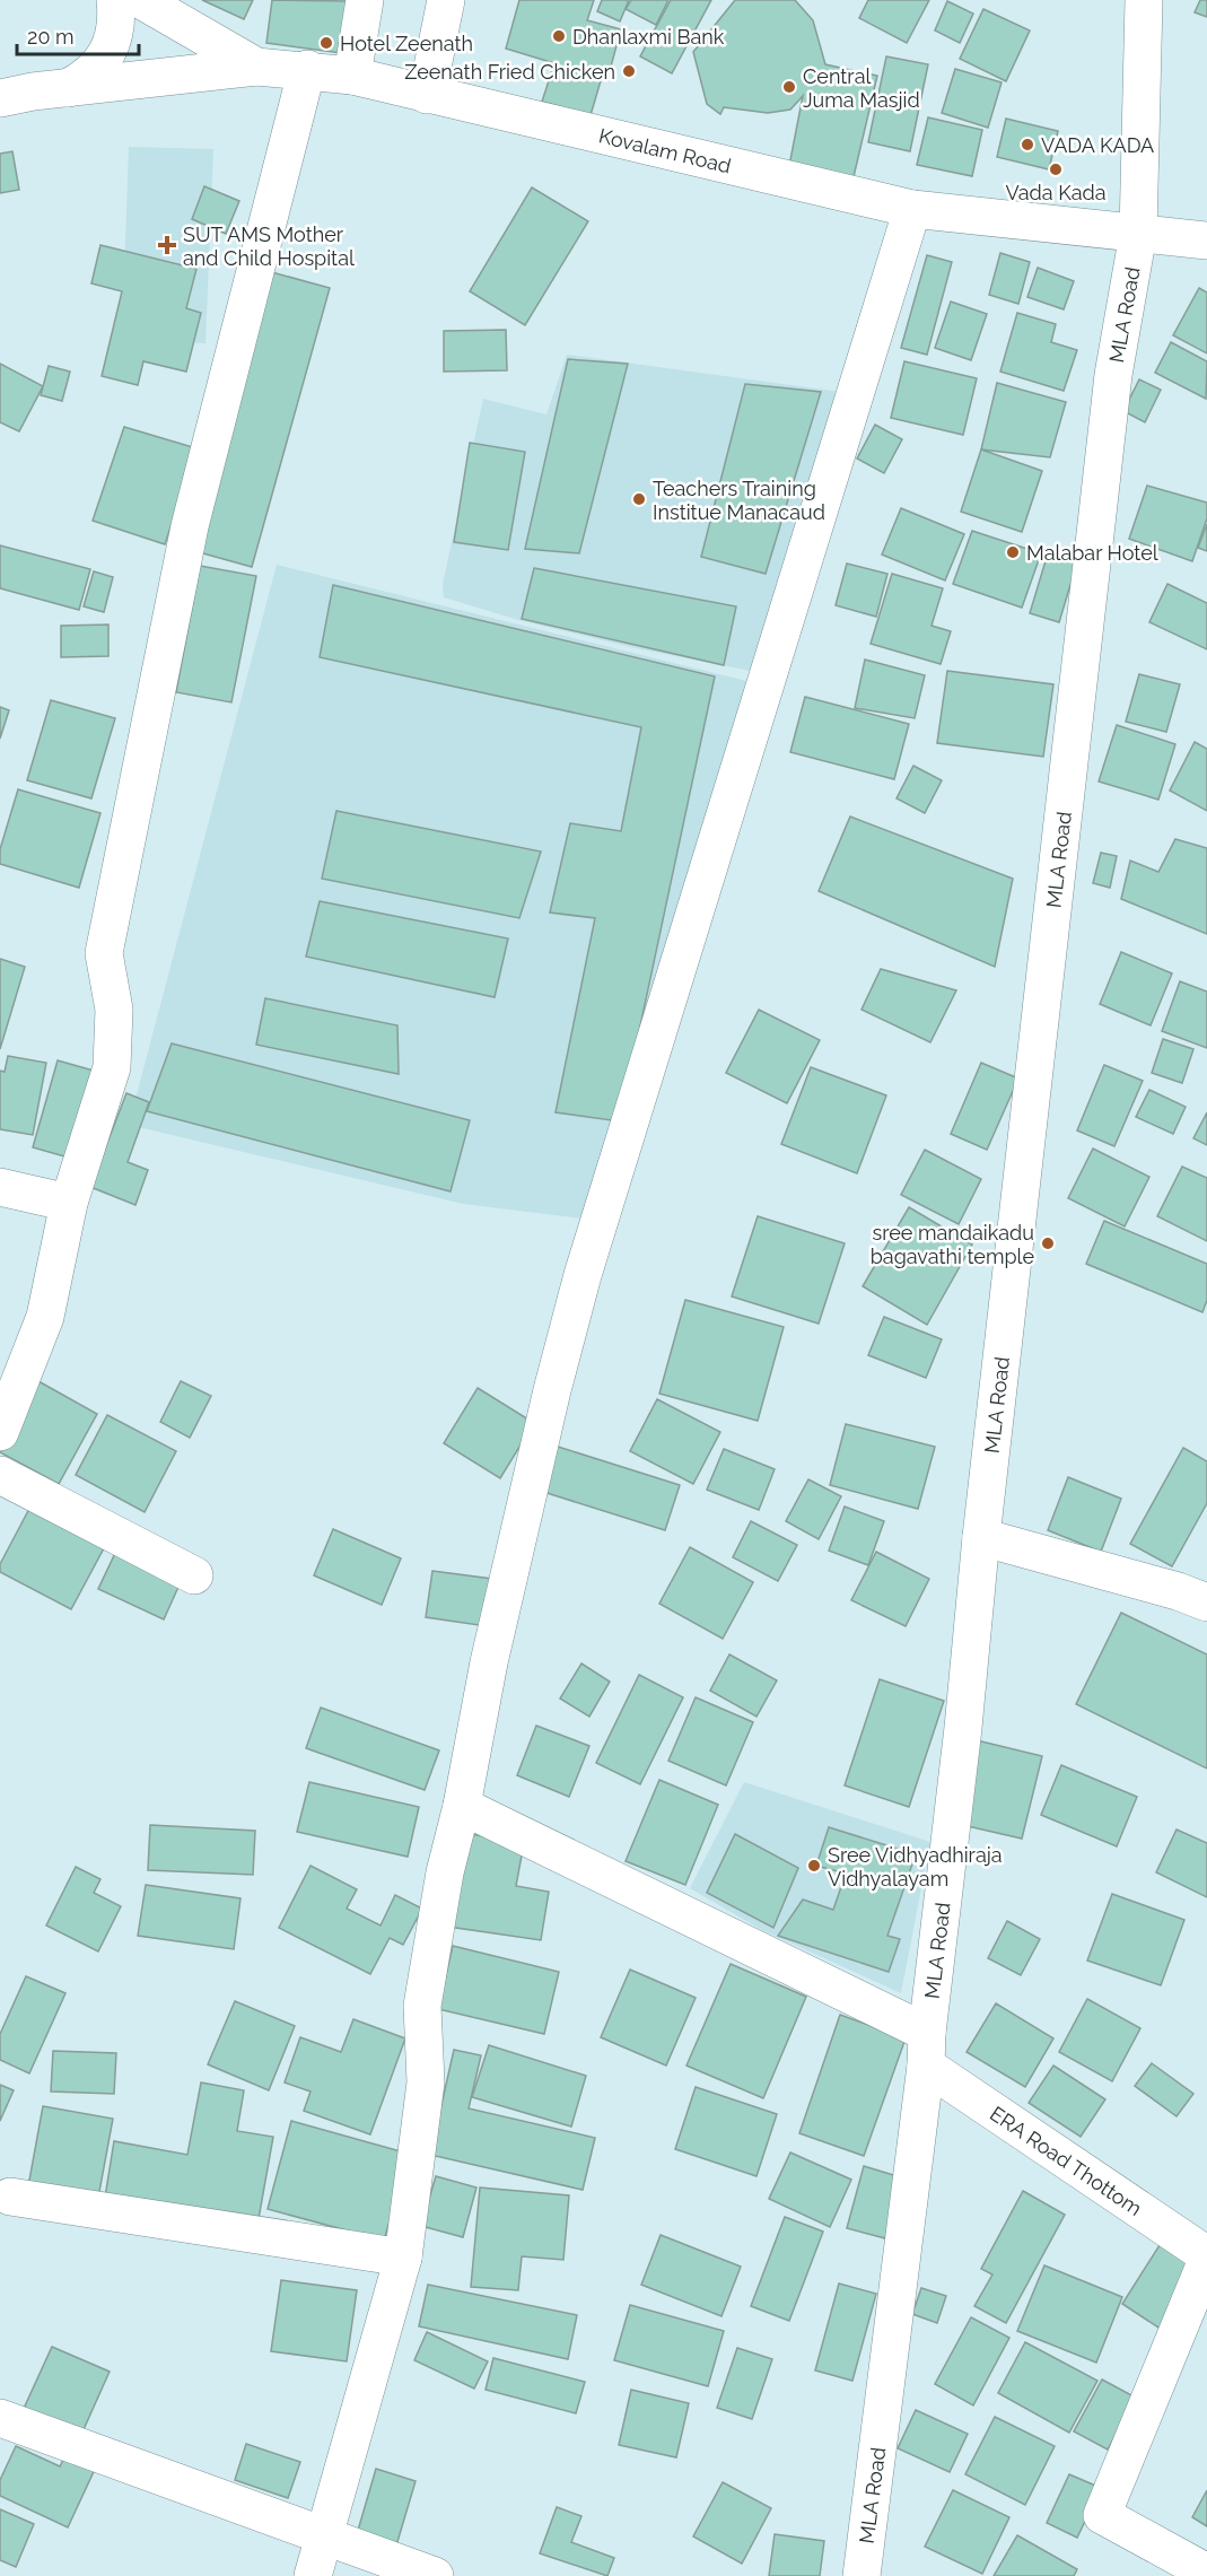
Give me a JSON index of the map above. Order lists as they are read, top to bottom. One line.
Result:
{"streets":{"street":["Kovalam Road","MLA Road","ERA Road Thottom"]},"crossings":[["Kovalam Road","MLA Road"],["MLA Road","ERA Road Thottom"]],"places":{"other":["Dhanlaxmi Bank","Hotel Zeenath","Zeenath Fried Chicken","Central Juma Masjid","VADA KADA","Vada Kada","Teachers Training Institue Manacaud","Malabar Hotel","sree mandaikadu bagavathi temple","Sree Vidhyadhiraja Vidhyalayam"],"health":["SUT AMS Mother and Child Hospital"]},"scale_bar":"20 m"}
